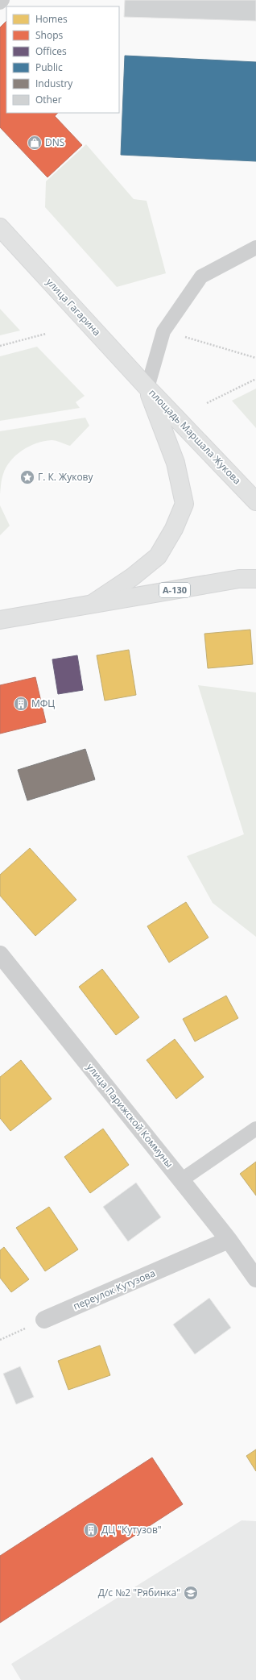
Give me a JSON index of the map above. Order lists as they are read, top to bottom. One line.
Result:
{"streets":{"main road":["улица Гагарина","площадь Маршала Жукова","А-130"],"street":["улица Парижской Коммуны","переулок Кутузова"]},"crossings":[["улица Гагарина","площадь Маршала Жукова"],["площадь Маршала Жукова","А-130"],["улица Парижской Коммуны","переулок Кутузова"]],"places":{"shop":["DNS"],"place":["Г. К. Жукову"],"building":["МФЦ","ДЦ \"Кутузов\""],"school or university":["Д/с №2 \"Рябинка\""]},"legend":["Homes","Shops","Offices","Public","Industry","Other"]}
